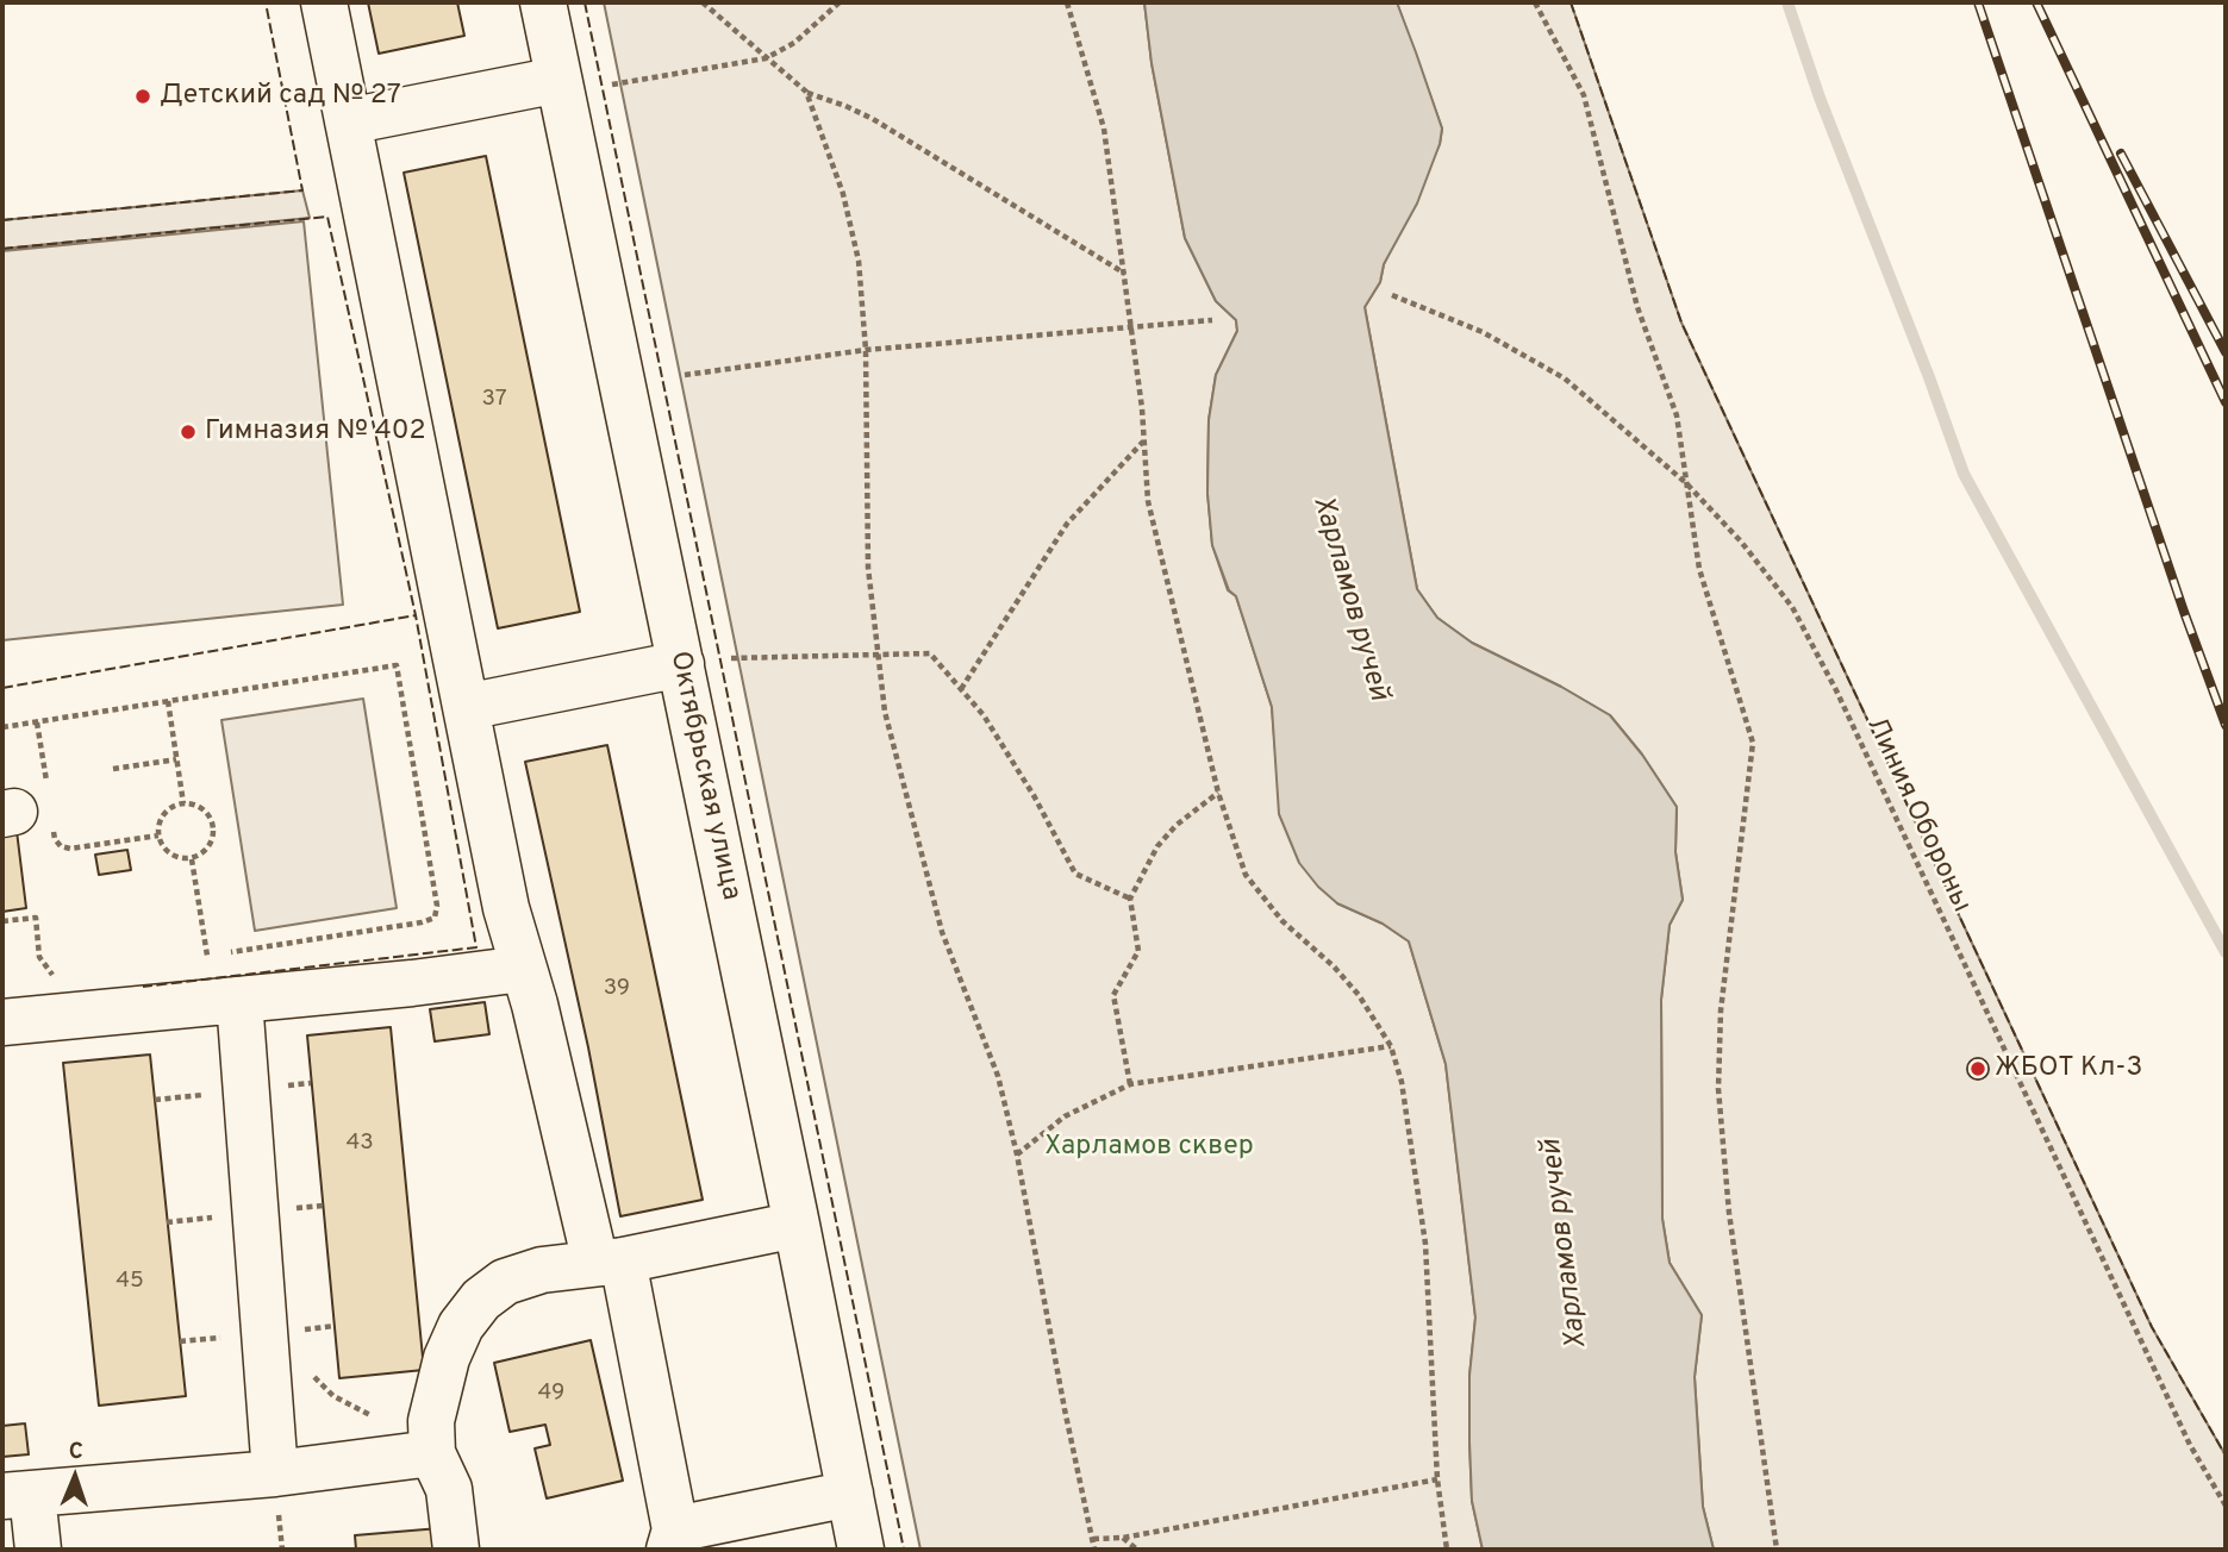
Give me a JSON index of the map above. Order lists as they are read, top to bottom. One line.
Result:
{"streets":{"street":["Октябрьская улица"],"path":["Линия Обороны"]},"water":["Харламов ручей"],"parks":["Харламов сквер"],"places":["Детский сад № 27","Гимназия № 402","ЖБОТ Кл-3"],"house_numbers":["37","39","43","45","49"],"north":"top"}
